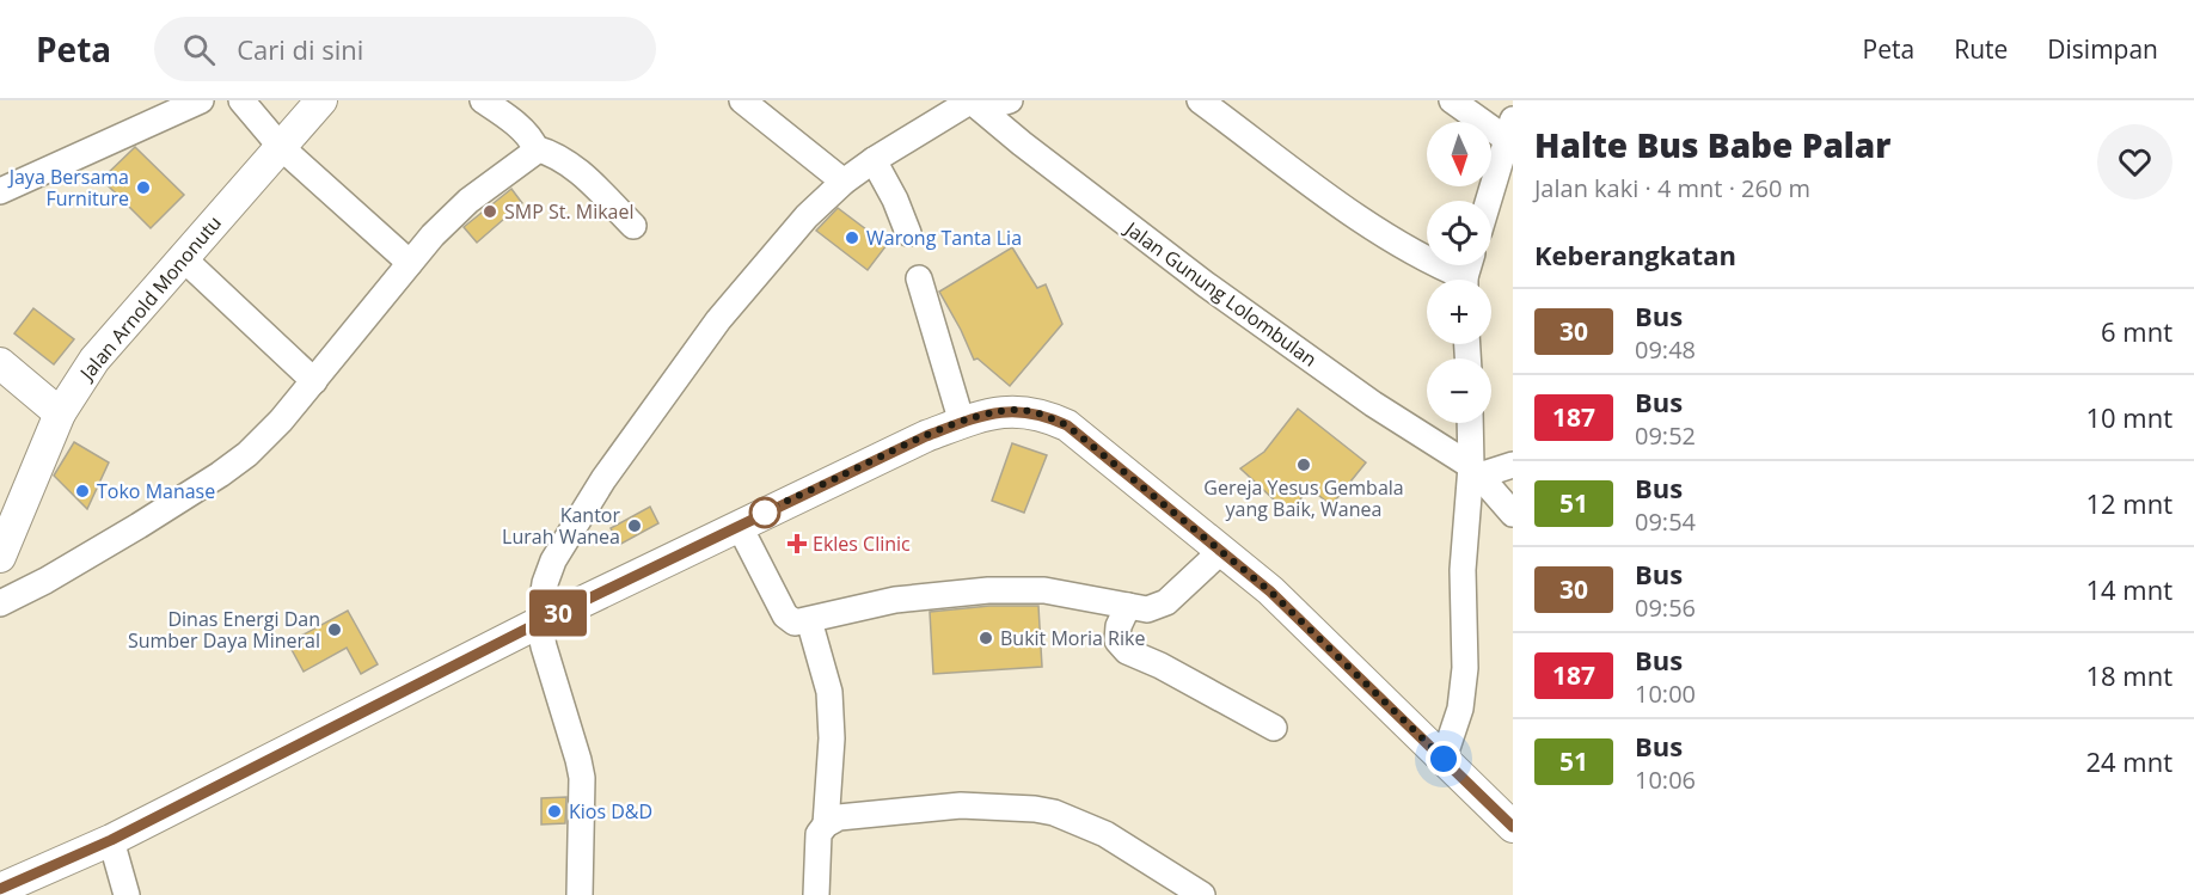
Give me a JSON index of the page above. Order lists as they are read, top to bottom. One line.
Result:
{"streets":{"street":["Jalan Gunung Lolombulan","Jalan Arnold Mononutu"]},"places":{"other":["Jaya Bersama Furniture","SMP St. Mikael","Warong Tanta Lia","Gereja Yesus Gembala yang Baik, Wanea","Toko Manase","Kantor Lurah Wanea","Dinas Energi Dan Sumber Daya Mineral","Bukit Moria Rike","Kios D&D"],"health":["Ekles Clinic"]},"lines":["bus line 30"],"north":"bottom","page":{"header":"Peta","search":"Cari di sini","nav":["Peta","Rute","Disimpan"],"on_map":"30","heading":[["Halte Bus Babe Palar","Jalan kaki · 4 mnt · 260 m"],"Keberangkatan"],"map_buttons":["+","−"],"list":[{"mark":"30","name":"Bus","note":"09:48","value":"6 mnt"},{"mark":"187","name":"Bus","note":"09:52","value":"10 mnt"},{"mark":"51","name":"Bus","note":"09:54","value":"12 mnt"},{"mark":"30","name":"Bus","note":"09:56","value":"14 mnt"},{"mark":"187","name":"Bus","note":"10:00","value":"18 mnt"},{"mark":"51","name":"Bus","note":"10:06","value":"24 mnt"}]}}
